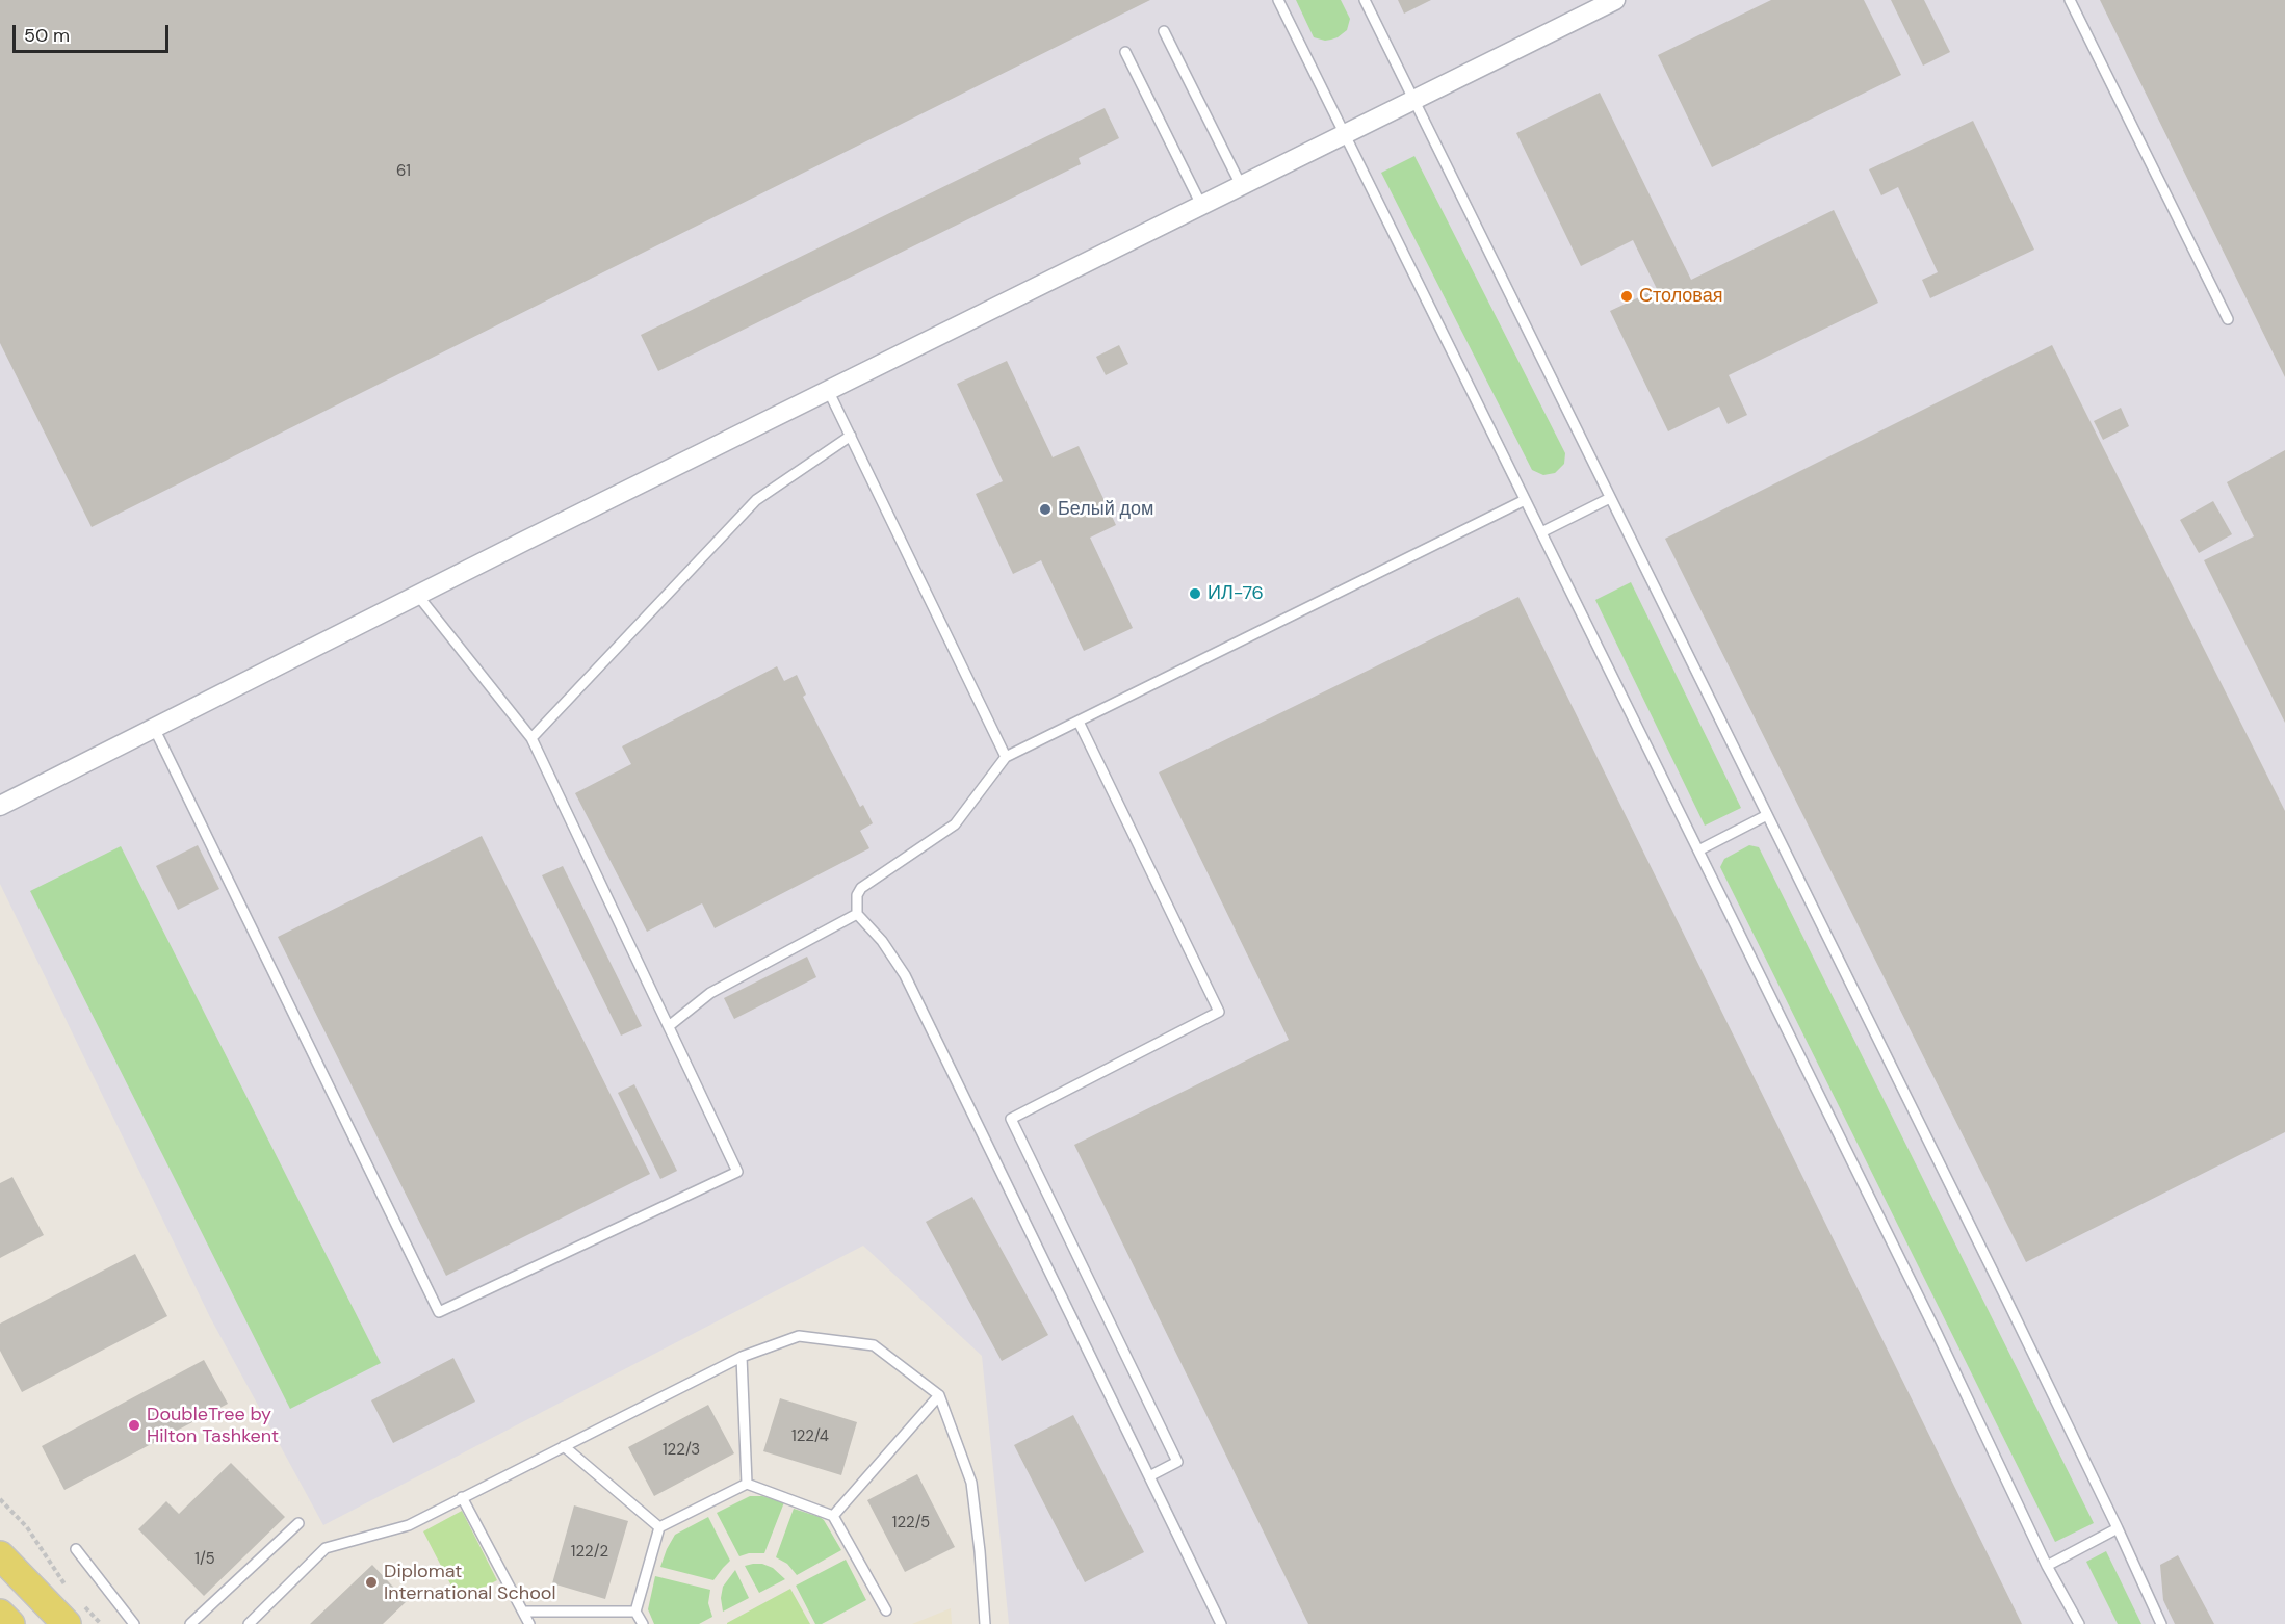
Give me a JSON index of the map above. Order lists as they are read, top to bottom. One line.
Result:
{"places":["Столовая","Белый дом","ИЛ-76","DoubleTree by Hilton Tashkent","Diplomat International School"],"house_numbers":["61","122/4","122/3","122/5","122/2","1/5"],"scale_bar":"50 m"}
